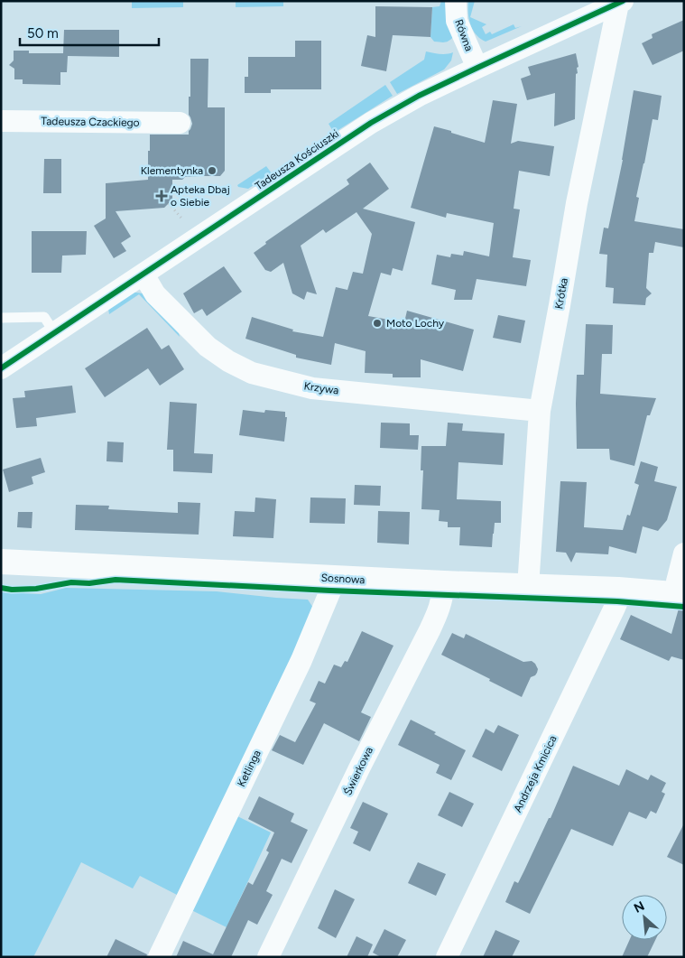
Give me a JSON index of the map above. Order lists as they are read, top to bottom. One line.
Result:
{"streets":{"street":["Równa","Tadeusza Czackiego","Tadeusza Kościuszki","Krótka","Krzywa","Sosnowa","Ketlinga","Świerkowa","Andrzeja Kmicica"]},"crossings":[["Równa","Tadeusza Kościuszki"],["Tadeusza Kościuszki","Krótka"],["Tadeusza Kościuszki","Krzywa"],["Krótka","Krzywa"],["Krótka","Sosnowa"],["Sosnowa","Ketlinga"],["Sosnowa","Świerkowa"],["Sosnowa","Andrzeja Kmicica"]],"places":{"other":["Klementynka","Moto Lochy"],"health":["Apteka Dbaj o Siebie"]},"scale_bar":"50 m","north":"top left"}
